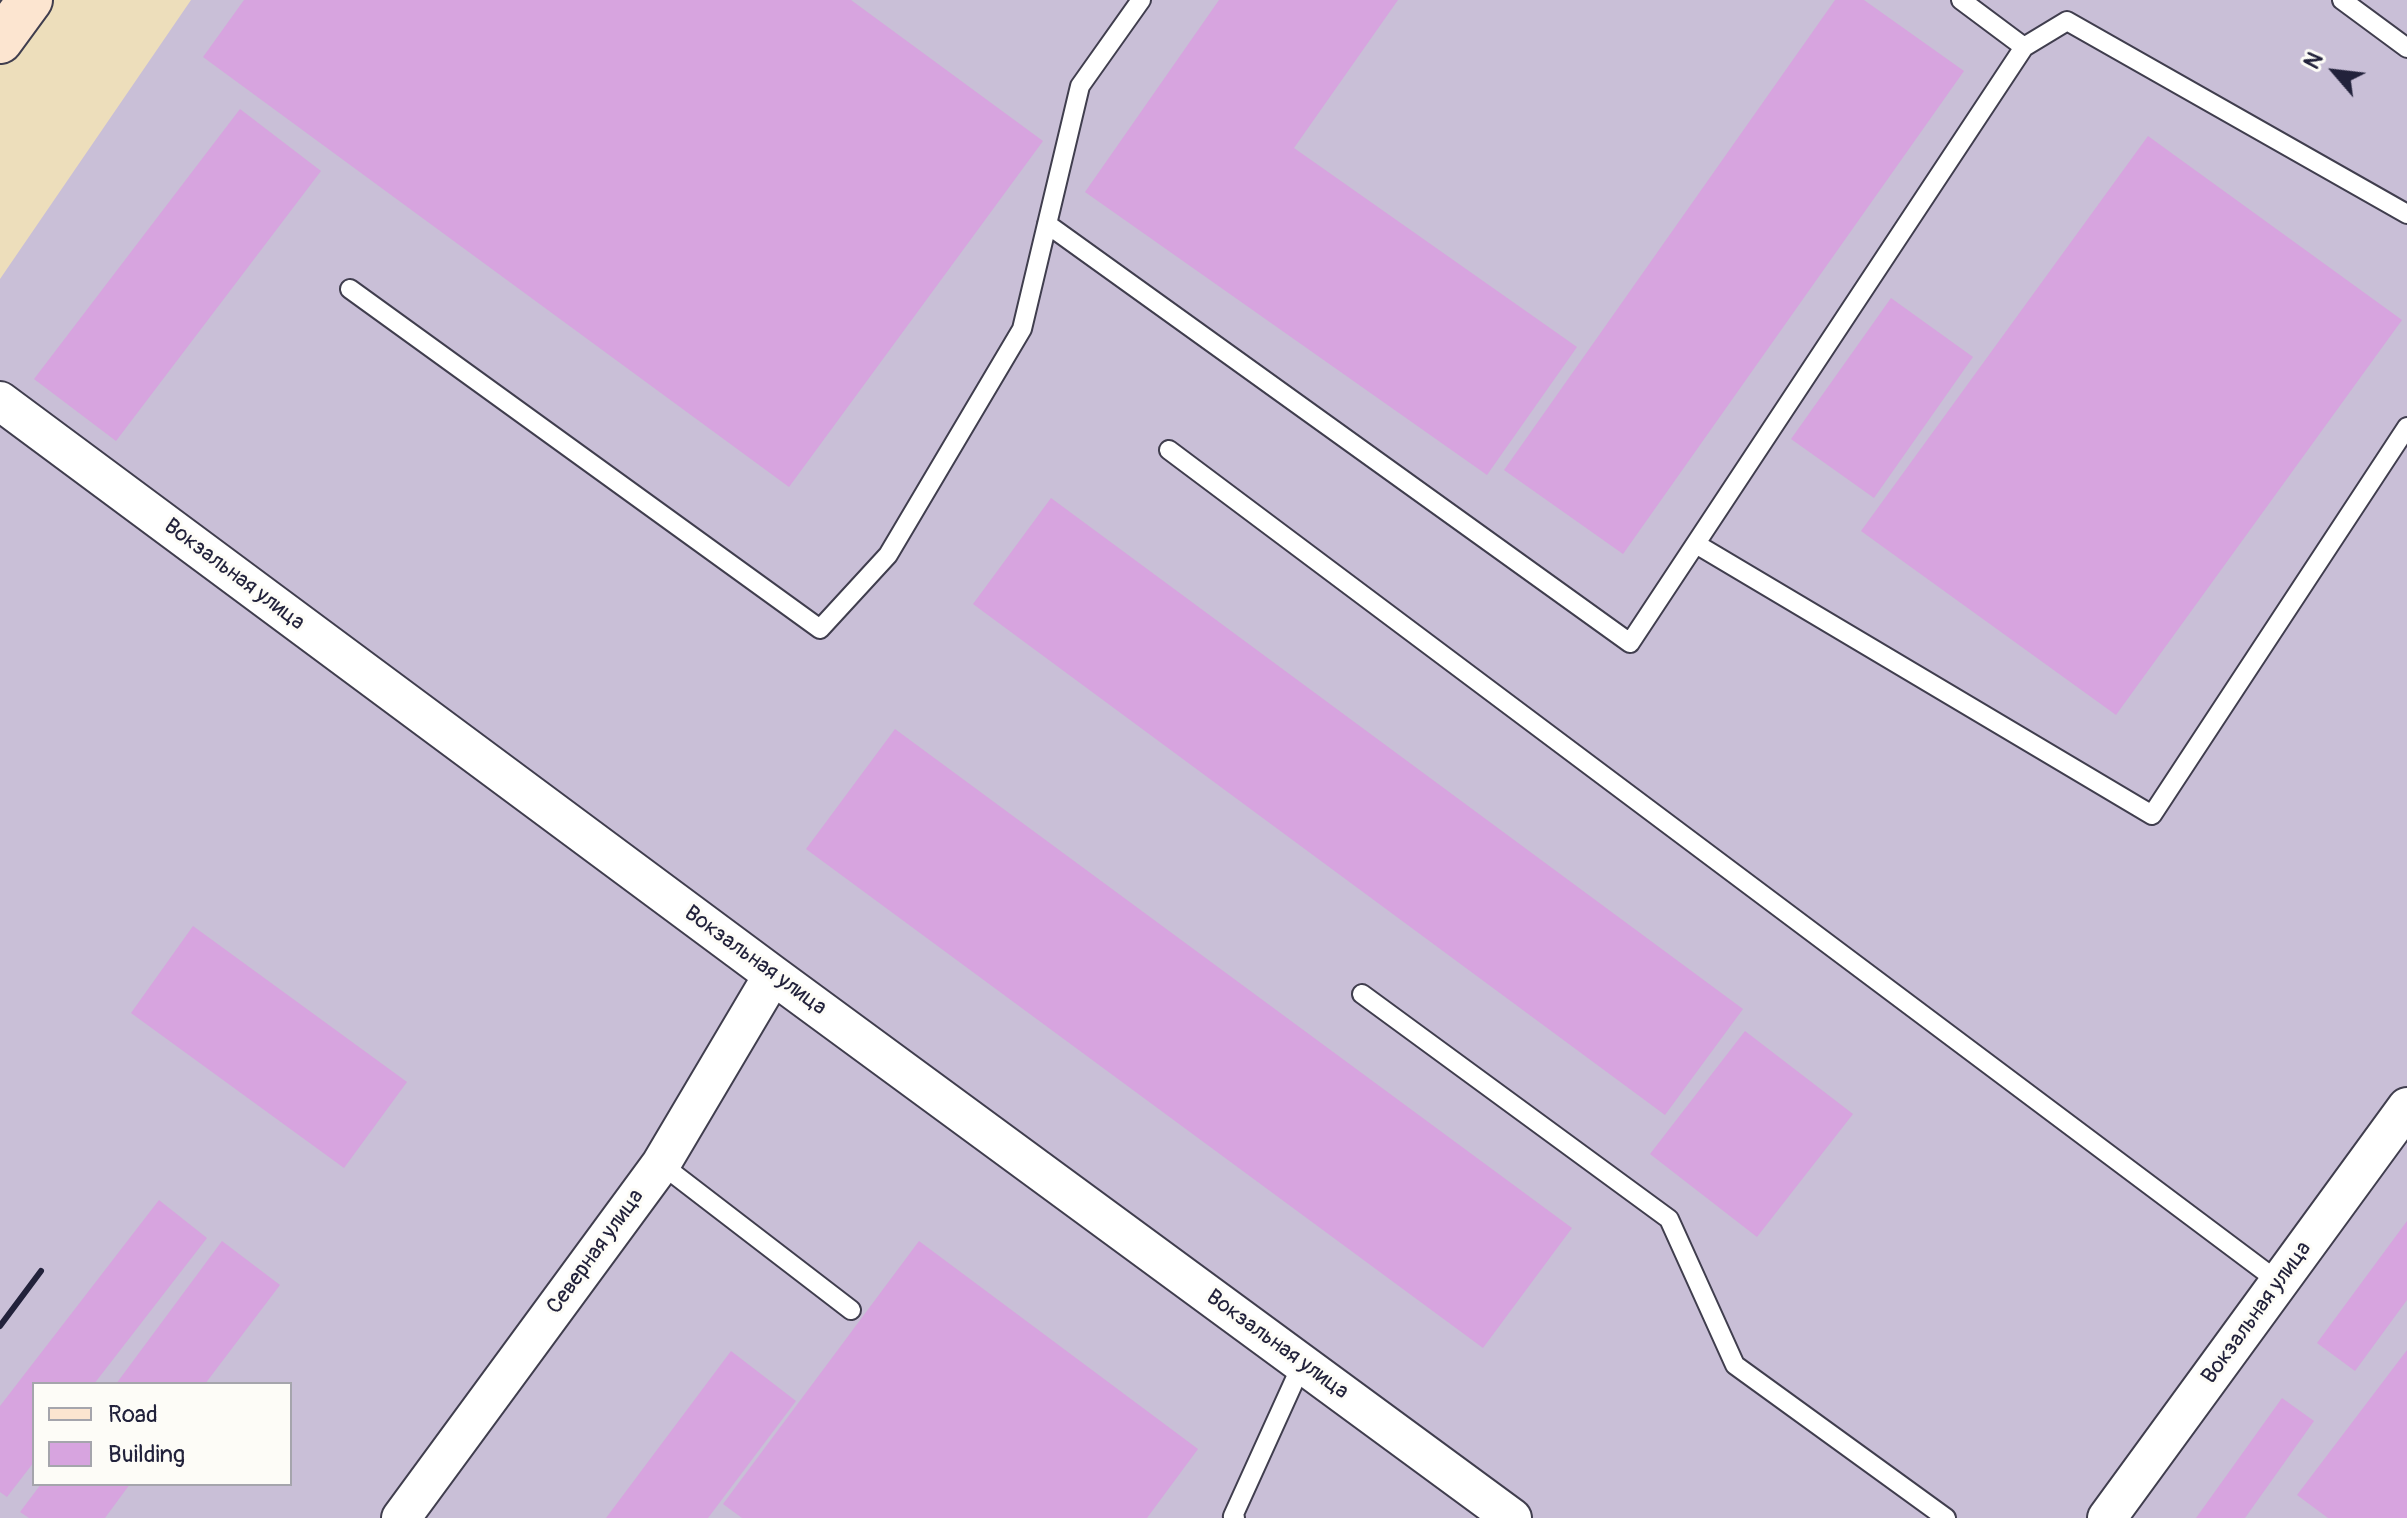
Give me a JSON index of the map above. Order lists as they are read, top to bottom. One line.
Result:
{"streets":{"street":["Вокзальная улица","Северная улица"]},"crossings":[["Вокзальная улица","Северная улица"]],"legend":["Road","Building"],"north":"top left"}
